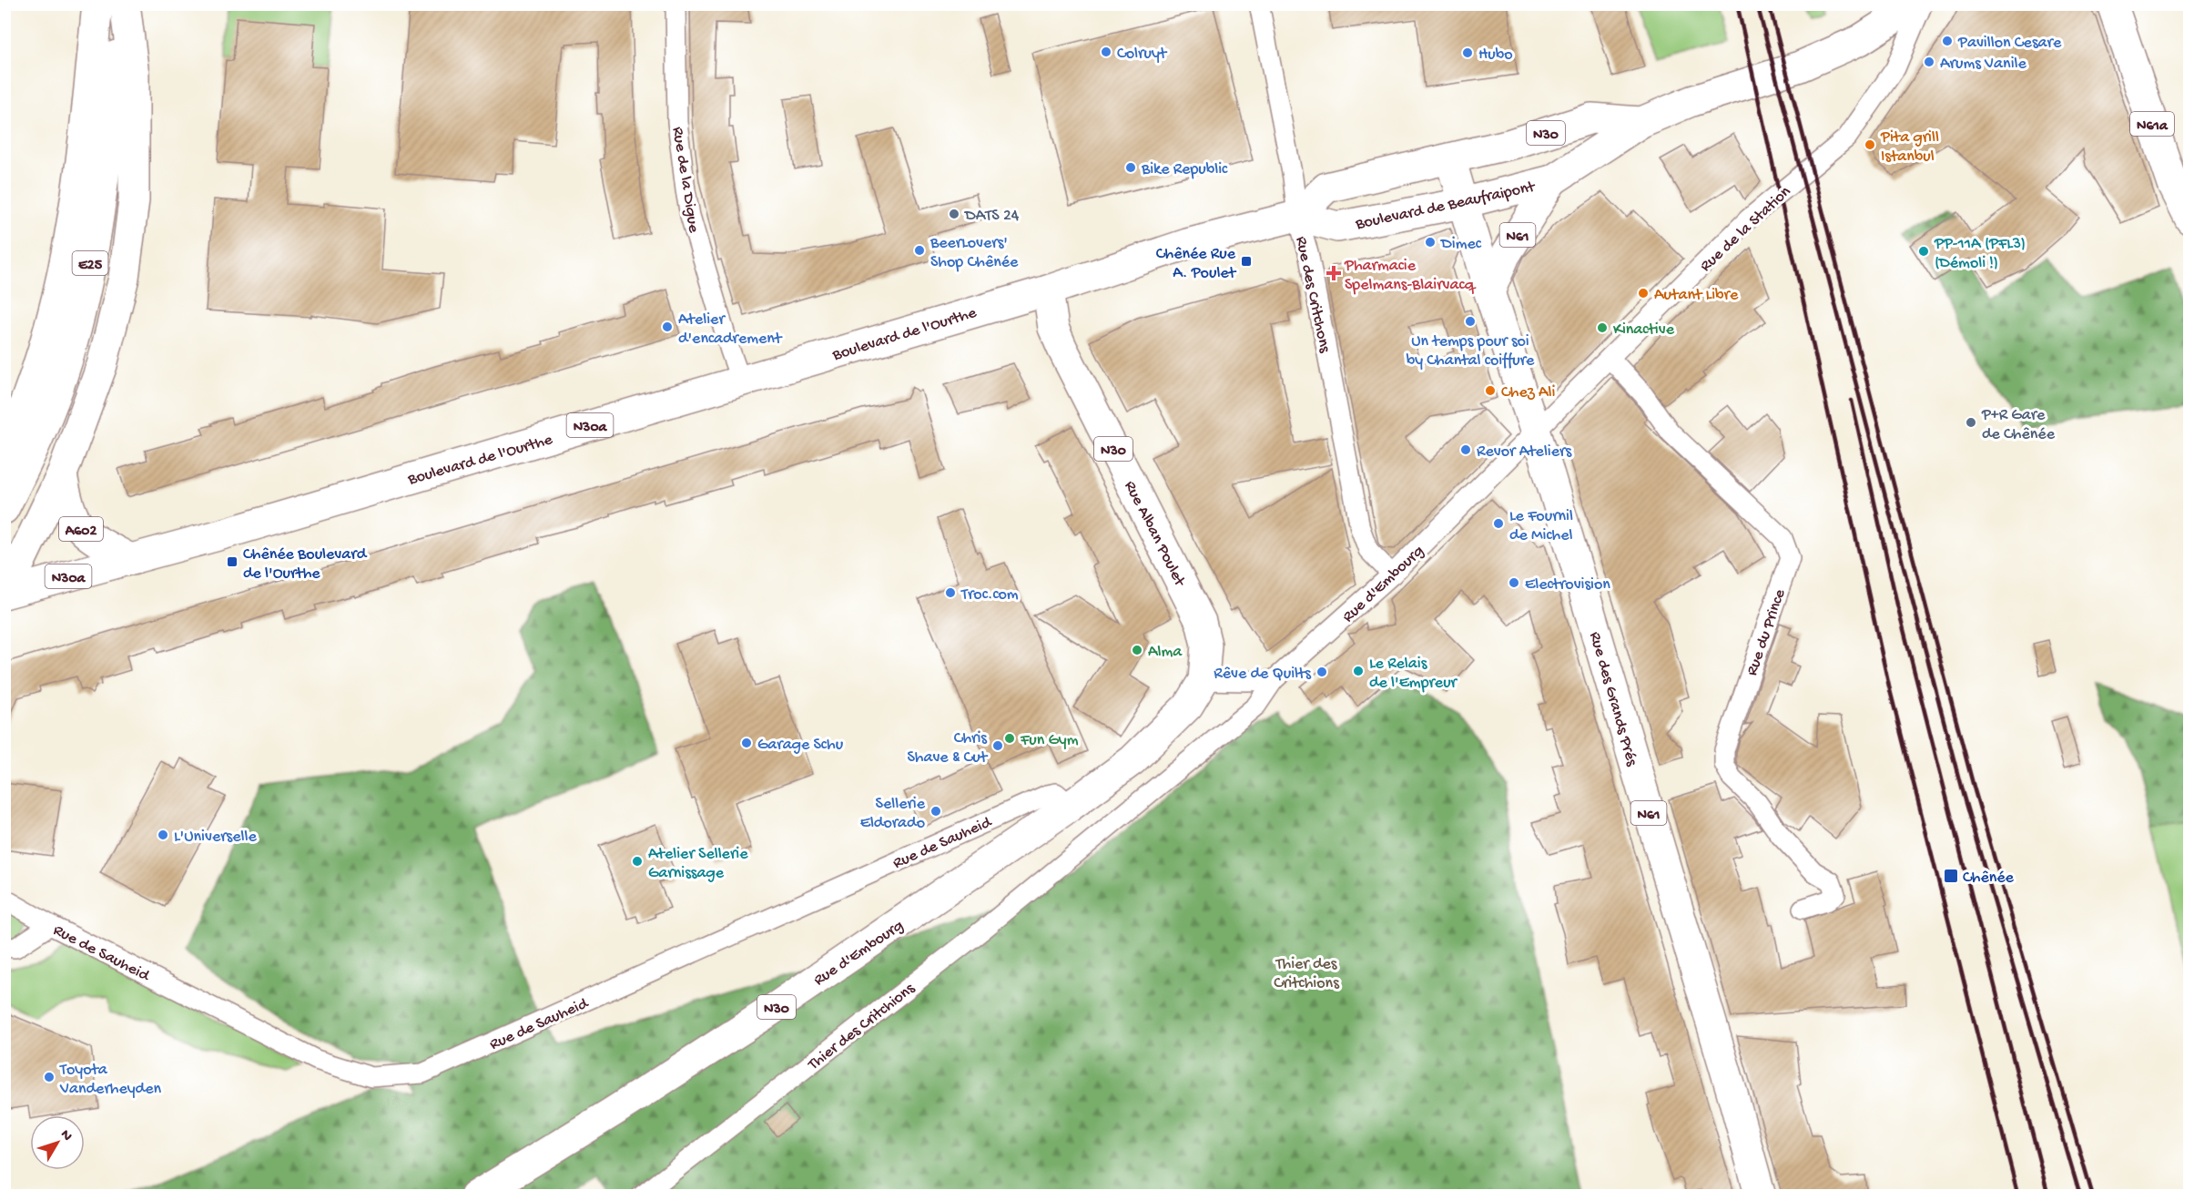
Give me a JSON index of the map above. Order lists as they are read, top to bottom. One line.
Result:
{"streets":{"main road":["N61a","N30","Boulevard de Beaufraipont","N61","E25","Boulevard de l'Ourthe","N30a","A602","Rue Alban Poulet","Rue d'Embourg","Rue des Grands Prés"],"street":["Rue de la Digue","Rue de la Station","Rue des Critchons","Rue du Prince","Rue de Sauheid","Thier des Critchions"]},"crossings":[["Rue de la Digue","Boulevard de l'Ourthe"],["Boulevard de Beaufraipont","N61"],["Boulevard de Beaufraipont","Rue des Critchons"],["Boulevard de Beaufraipont","Boulevard de l'Ourthe"],["Boulevard de Beaufraipont","Rue Alban Poulet"],["Boulevard de Beaufraipont","Rue des Grands Prés"],["Rue de la Station","Rue d'Embourg"],["Rue de la Station","Rue du Prince"],["Rue de la Station","Rue des Grands Prés"],["N61","Rue des Grands Prés"],["E25","A602"],["Rue des Critchons","Rue d'Embourg"],["Boulevard de l'Ourthe","A602"],["Boulevard de l'Ourthe","Rue Alban Poulet"],["Rue Alban Poulet","Rue d'Embourg"],["Rue Alban Poulet","Rue de Sauheid"],["Rue d'Embourg","Rue des Grands Prés"],["Rue d'Embourg","Rue de Sauheid"],["Rue d'Embourg","Thier des Critchions"]],"parks":["Thier des Critchions"],"places":{"other":["Pavillon Cesare","Colruyt","Hubo","Arums Vanile","Pita grill Istanbul","Bike Republic","DATS 24","Dimec","BeerLovers' Shop Chênée","PP-11A (PFL3) (Démoli !)","Autant Libre","Un temps pour soi by Chantal coiffure","Atelier d'encadrement","Kinactive","Chez Ali","P+R Gare de Chênée","Revor Ateliers","Le Fournil de Michel","Electrovision","Troc.com","Alma","Le Relais de l'Empreur","Rêve de Quilts","Fun Gym","Garage Schu","Chris Shave & Cut","Sellerie Eldorado","L'Universelle","Atelier Sellerie Garnissage","Toyota Vanderheyden"],"transit":["Chênée Rue A. Poulet","Chênée Boulevard de l'Ourthe","Chênée"],"health":["Pharmacie Spelmans-Blairvacq"]},"north":"top right"}
